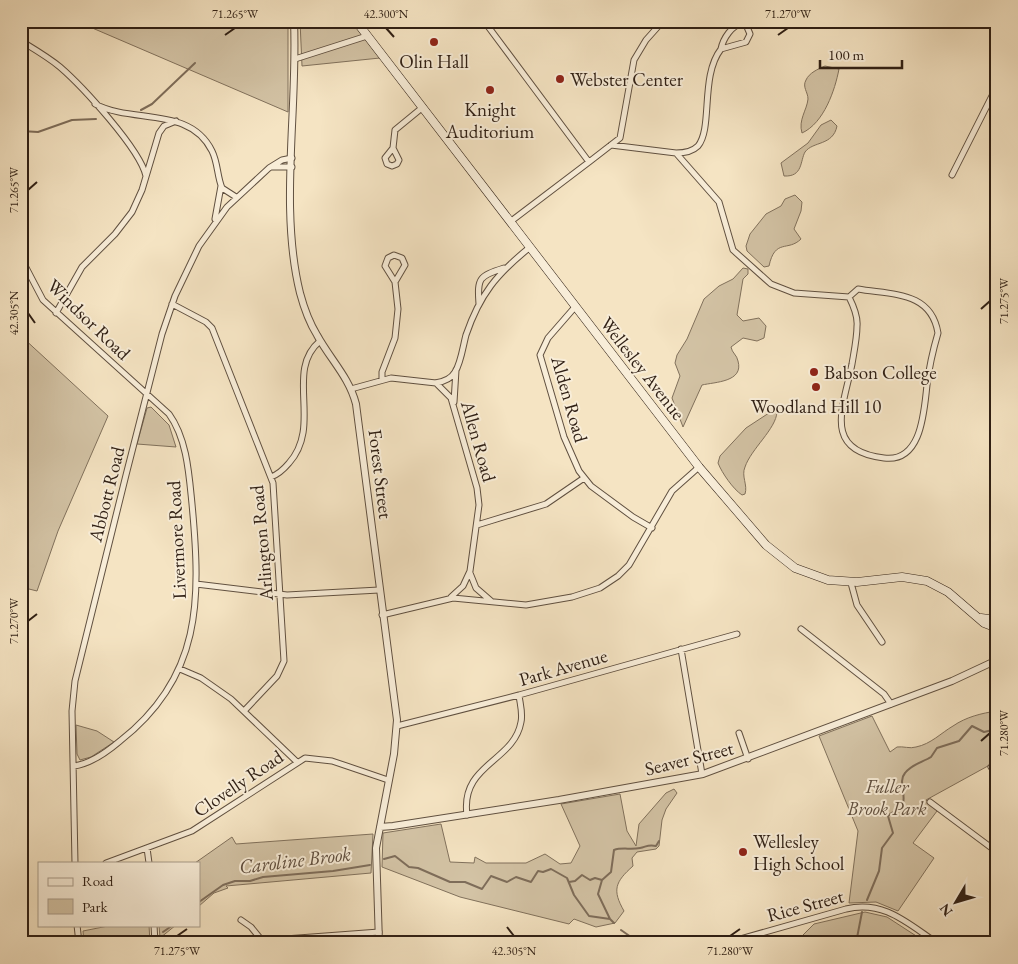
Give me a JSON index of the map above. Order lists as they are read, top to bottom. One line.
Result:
{"streets":{"main road":["Wellesley Avenue"],"street":["Windsor Road","Alden Road","Allen Road","Forest Street","Abbott Road","Livermore Road","Arlington Road","Park Avenue","Seaver Street","Clovelly Road","Rice Street"]},"crossings":[["Windsor Road","Abbott Road"],["Windsor Road","Livermore Road"],["Wellesley Avenue","Alden Road"],["Forest Street","Abbott Road"],["Forest Street","Park Avenue"],["Forest Street","Seaver Street"],["Forest Street","Clovelly Road"],["Abbott Road","Livermore Road"],["Abbott Road","Arlington Road"]],"water":["Caroline Brook"],"parks":["Fuller Brook Park"],"places":["Olin Hall","Webster Center","Knight Auditorium","Babson College","Woodland Hill 10","Wellesley High School"],"legend":["Road","Park"],"scale_bar":"100 m","north":"bottom left","coordinates":["71.265°W","42.300°N","71.270°W","71.275°W","42.305°N","71.280°W"]}
